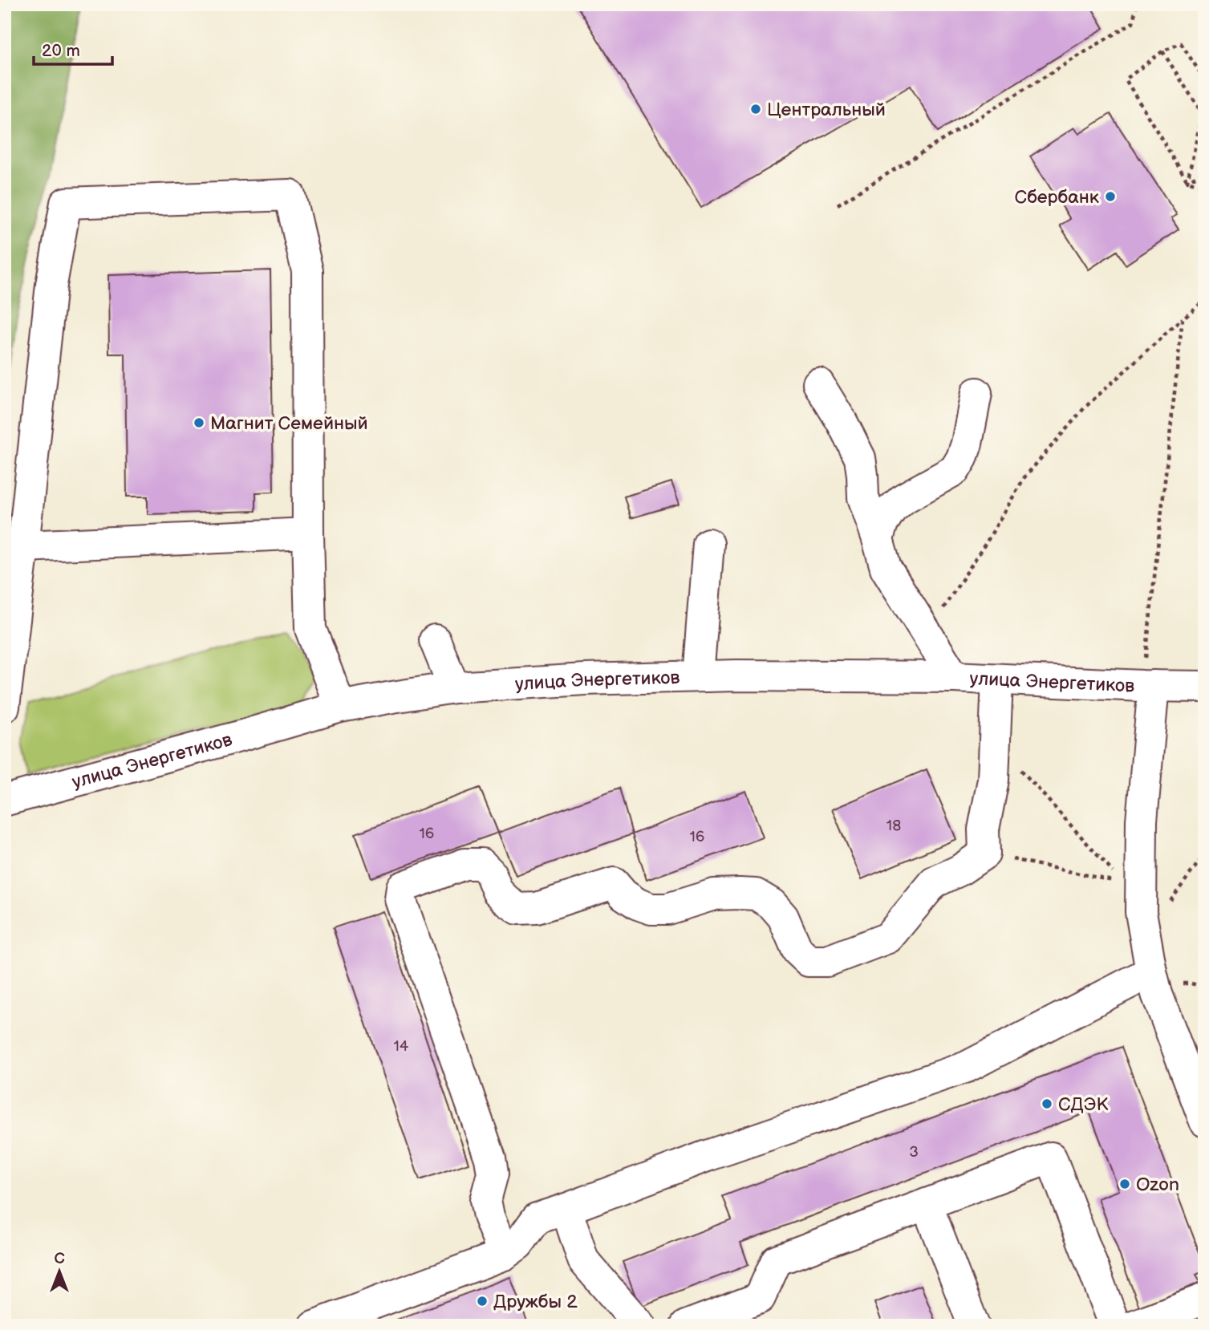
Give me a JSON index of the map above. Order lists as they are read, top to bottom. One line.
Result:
{"streets":{"street":["улица Энергетиков"]},"places":["Центральный","Сбербанк","Магнит Семейный","СДЭК","Ozon","Дружбы 2"],"house_numbers":["18","16","16","14","3"],"scale_bar":"20 m","north":"top"}
